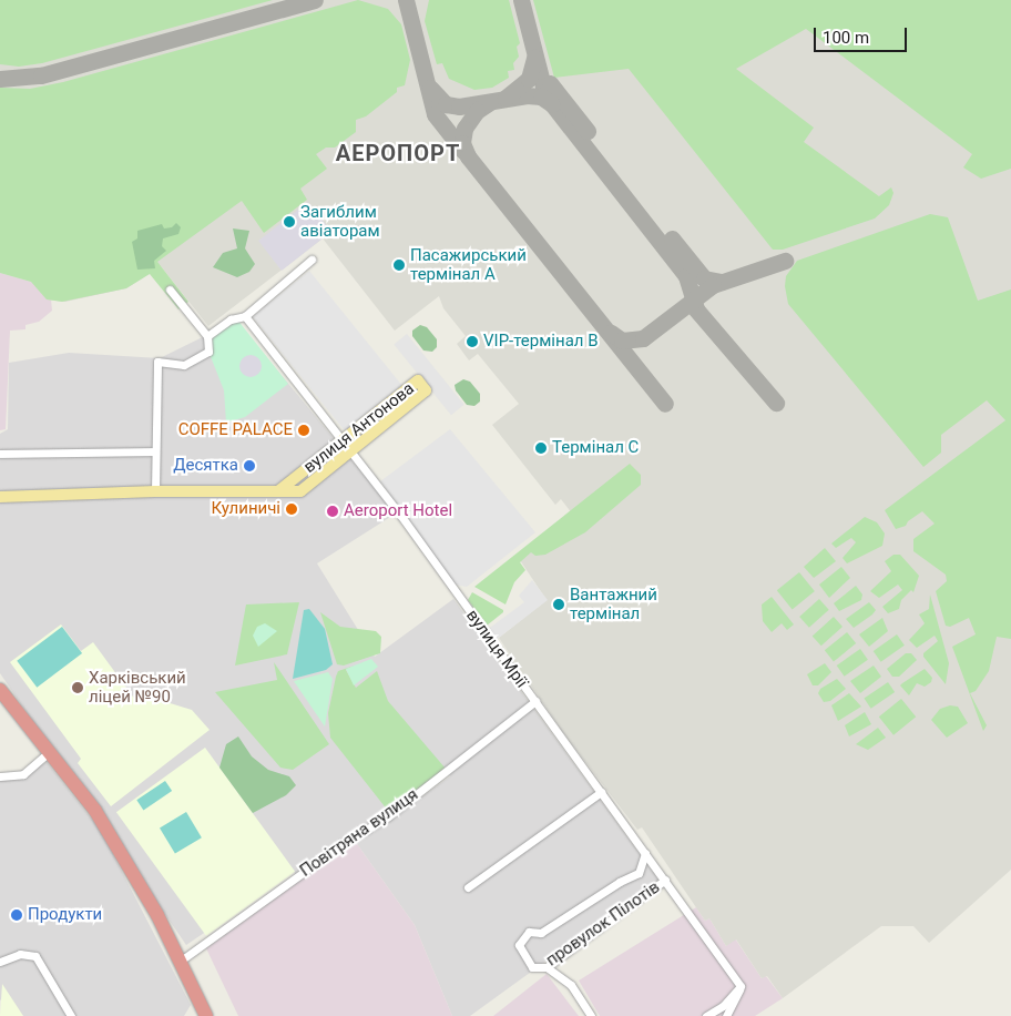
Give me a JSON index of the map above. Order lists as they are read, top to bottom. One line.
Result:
{"streets":{"main road":["вулиця Антонова"],"street":["вулиця Мрії","Повітряна вулиця","провулок Пілотів"]},"crossings":[["вулиця Антонова","вулиця Мрії"],["вулиця Мрії","Повітряна вулиця"],["вулиця Мрії","провулок Пілотів"]],"districts":["АЕРОПОРТ"],"places":["Загиблим авіаторам","Пасажирський термінал A","VIP-термінал B","COFFE PALACE","Термінал C","Десятка","Кулиничі","Aeroport Hotel","Вантажний термінал","Харківський ліцей №90","Продукти"],"scale_bar":"100 m"}
